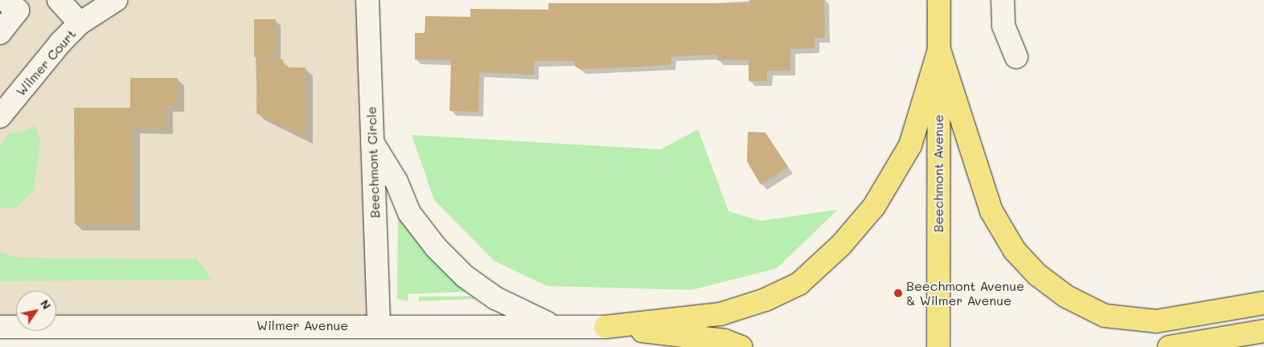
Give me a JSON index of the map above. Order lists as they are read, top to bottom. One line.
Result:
{"streets":{"highway":["Beechmont Avenue"],"street":["Wilmer Court","Beechmont Circle","Wilmer Avenue"]},"crossings":[["Beechmont Circle","Wilmer Avenue"]],"places":["Beechmont Avenue & Wilmer Avenue"],"north":"top right"}
